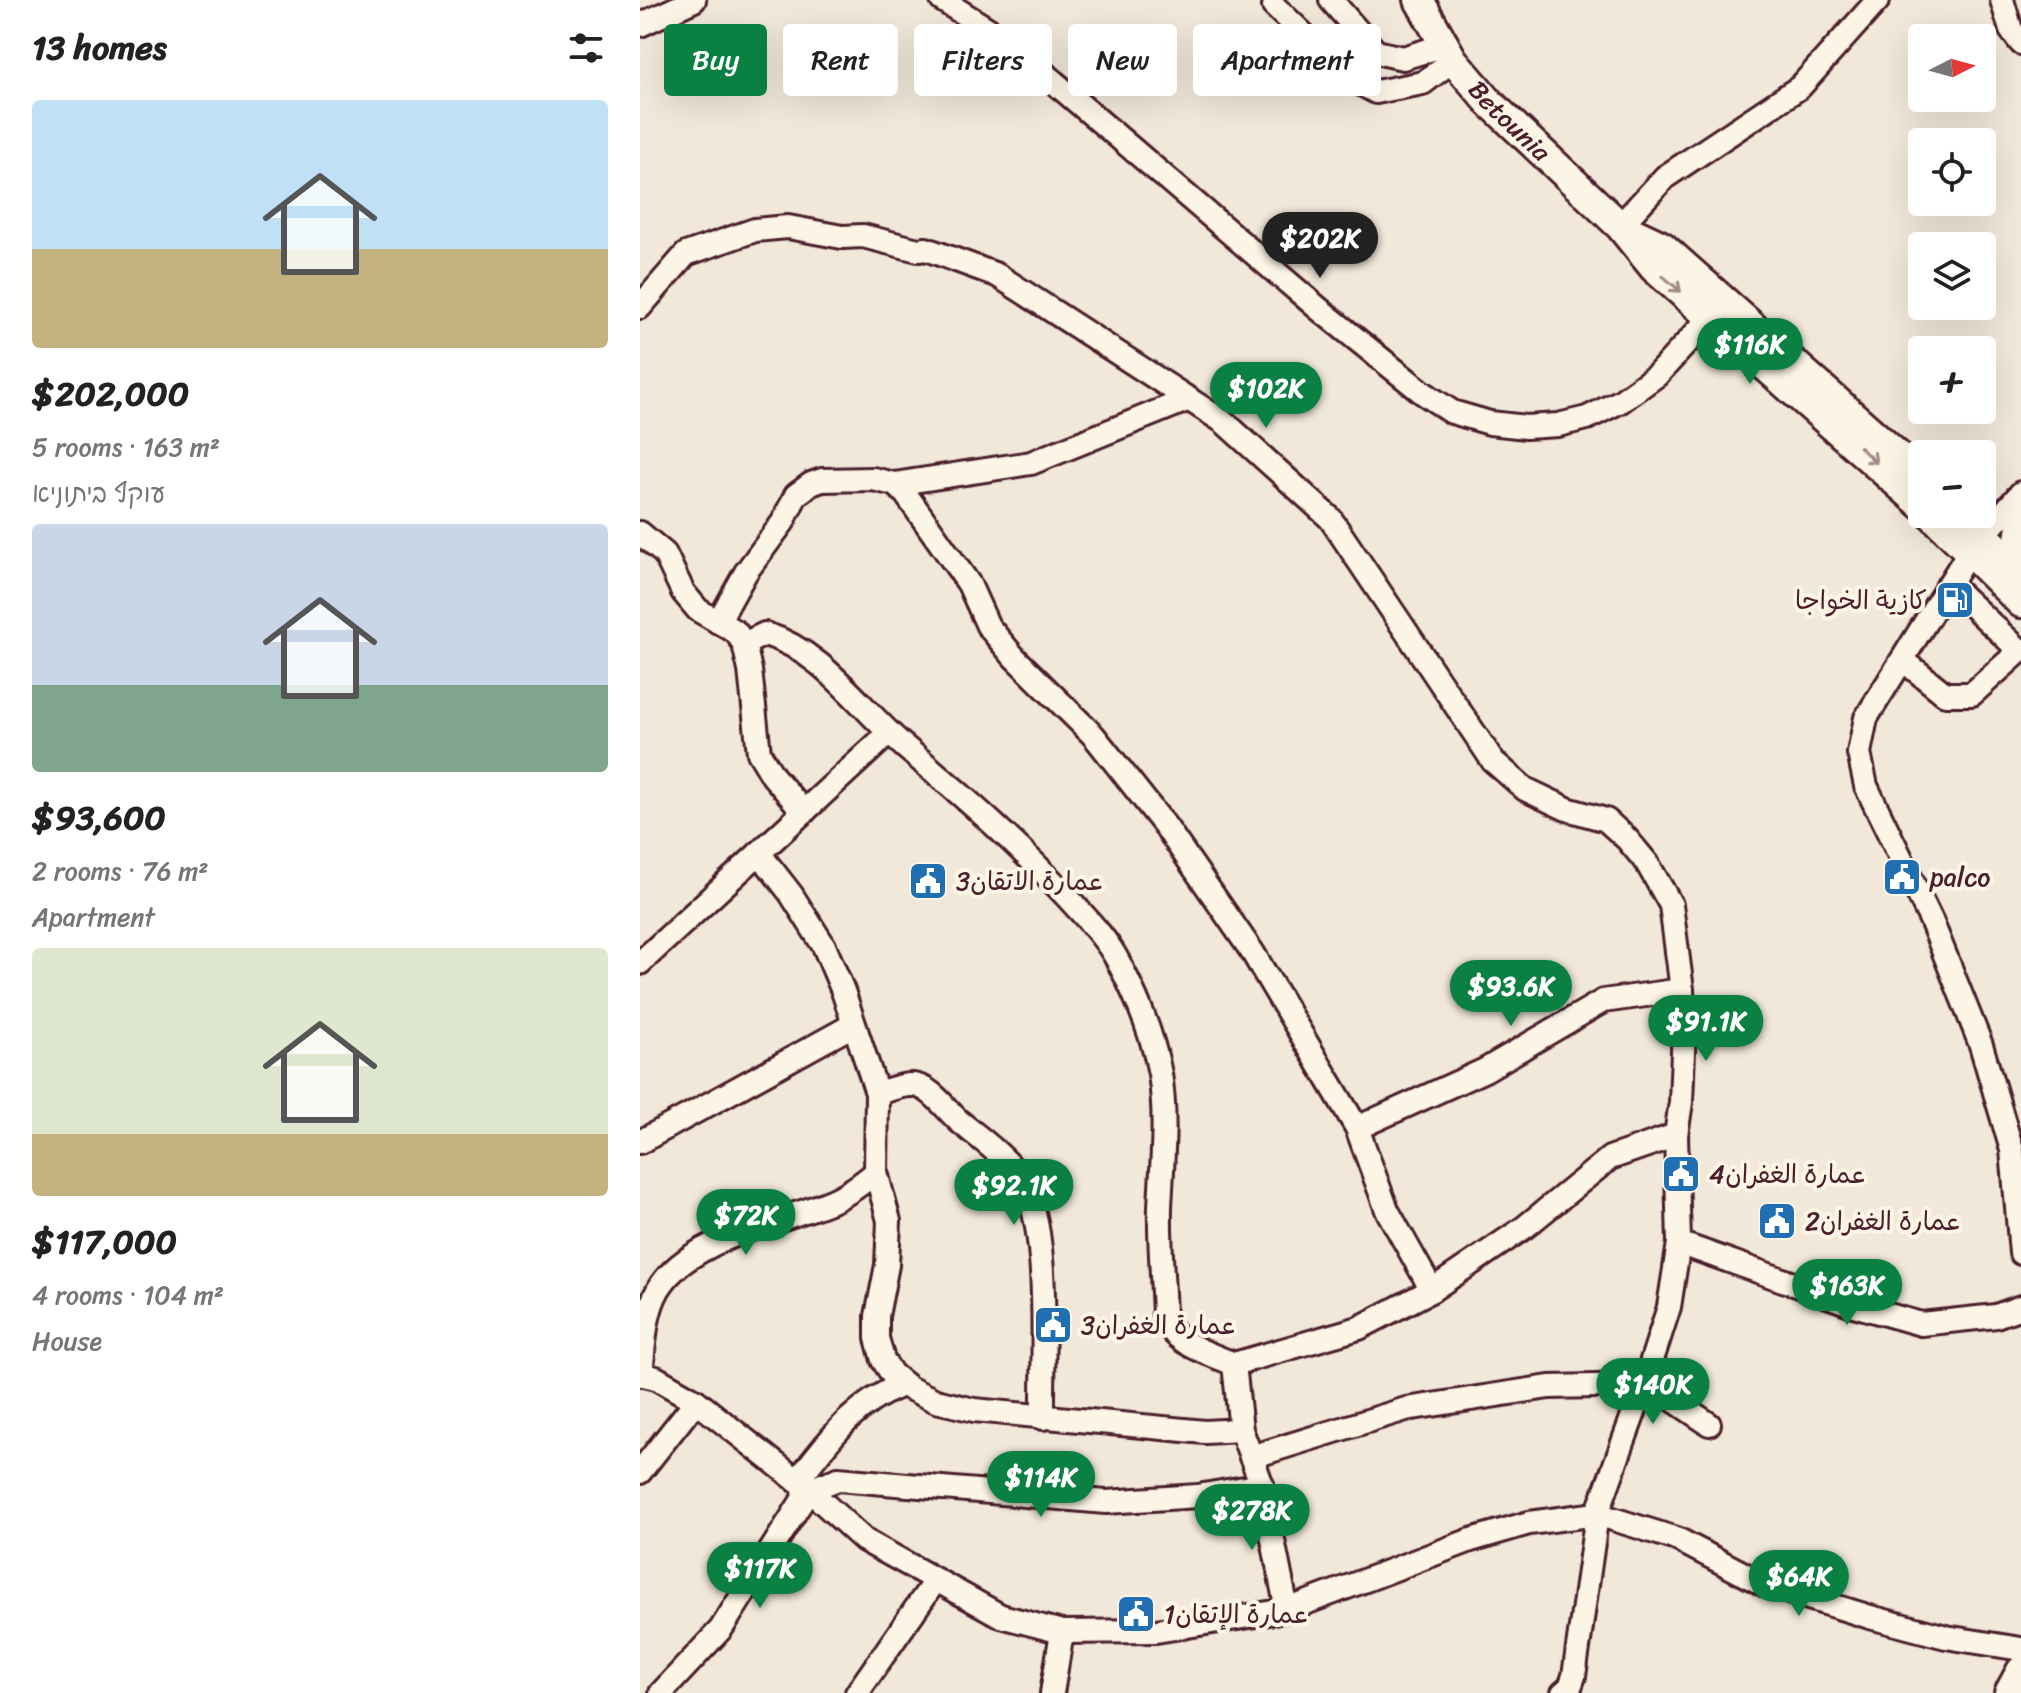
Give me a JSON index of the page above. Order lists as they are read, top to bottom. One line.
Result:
{"streets":{"main road":["Betounia"]},"places":{"fuel station":["كازية الخواجا"],"public building":["palco","عمارة الاتقان3","عمارة الغفران4","عمارة الغفران2","عمارة الغفران3","عمارة الإتقان1"]},"north":"right","page":{"heading":"13 homes","map_buttons":["+","−"],"chip":["Buy","Rent","Filters","New","Apartment"],"list":[{"name":"$202,000","note":"5 rooms · 163 m² · עוקף ביתוניא"},{"name":"$93,600","note":"2 rooms · 76 m² · Apartment"},{"name":"$117,000","note":"4 rooms · 104 m² · House"}],"price":["$202K","$116K","$102K","$93.6K","$91.1K","$92.1K","$72K","$163K","$140K","$114K","$278K","$117K","$64K"]}}
